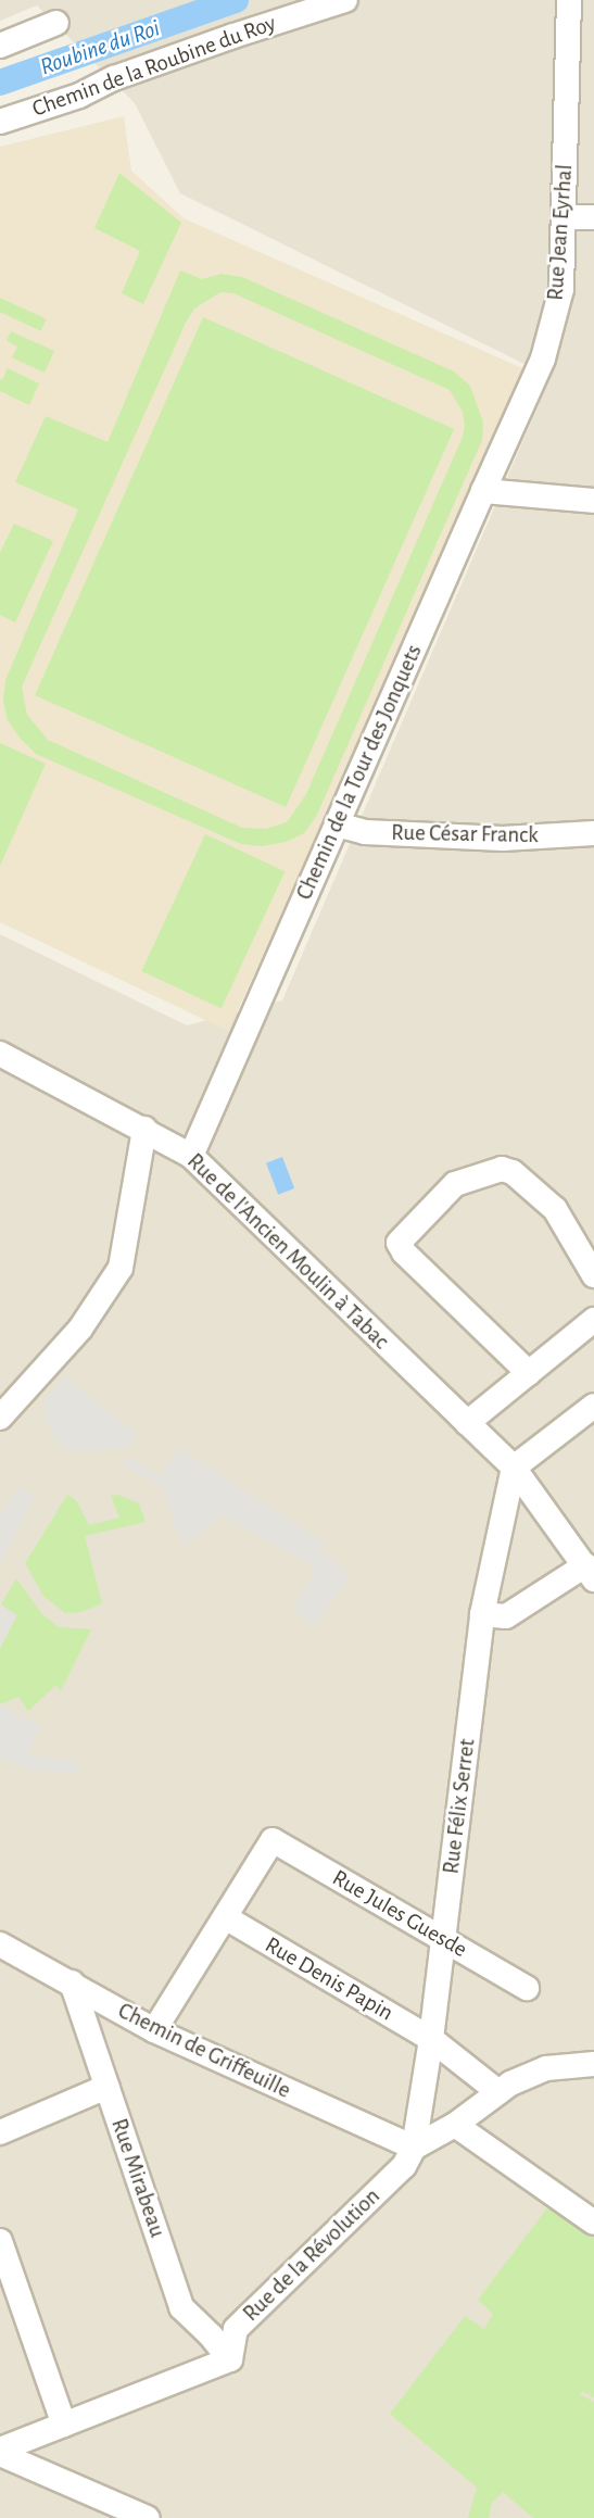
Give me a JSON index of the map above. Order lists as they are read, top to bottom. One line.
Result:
{"streets":{"street":["Chemin de la Roubine du Roy","Rue Jean Eyrhal","Chemin de la Tour des Jonquets","Rue César Franck","Rue de l'Ancien Moulin à Tabac","Rue Félix Serret","Rue Jules Guesde","Rue Denis Papin","Chemin de Griffeuille","Rue Mirabeau","Rue de la Révolution"]},"crossings":[["Rue Jean Eyrhal","Chemin de la Tour des Jonquets"],["Chemin de la Tour des Jonquets","Rue César Franck"],["Chemin de la Tour des Jonquets","Rue de l'Ancien Moulin à Tabac"],["Rue de l'Ancien Moulin à Tabac","Rue Félix Serret"],["Rue Félix Serret","Rue Jules Guesde"],["Rue Félix Serret","Rue Denis Papin"],["Rue Félix Serret","Chemin de Griffeuille"],["Rue Félix Serret","Rue de la Révolution"],["Rue Jules Guesde","Rue Denis Papin"],["Chemin de Griffeuille","Rue Mirabeau"],["Chemin de Griffeuille","Rue de la Révolution"],["Rue Mirabeau","Rue de la Révolution"]],"water":["Roubine du Roi"]}
